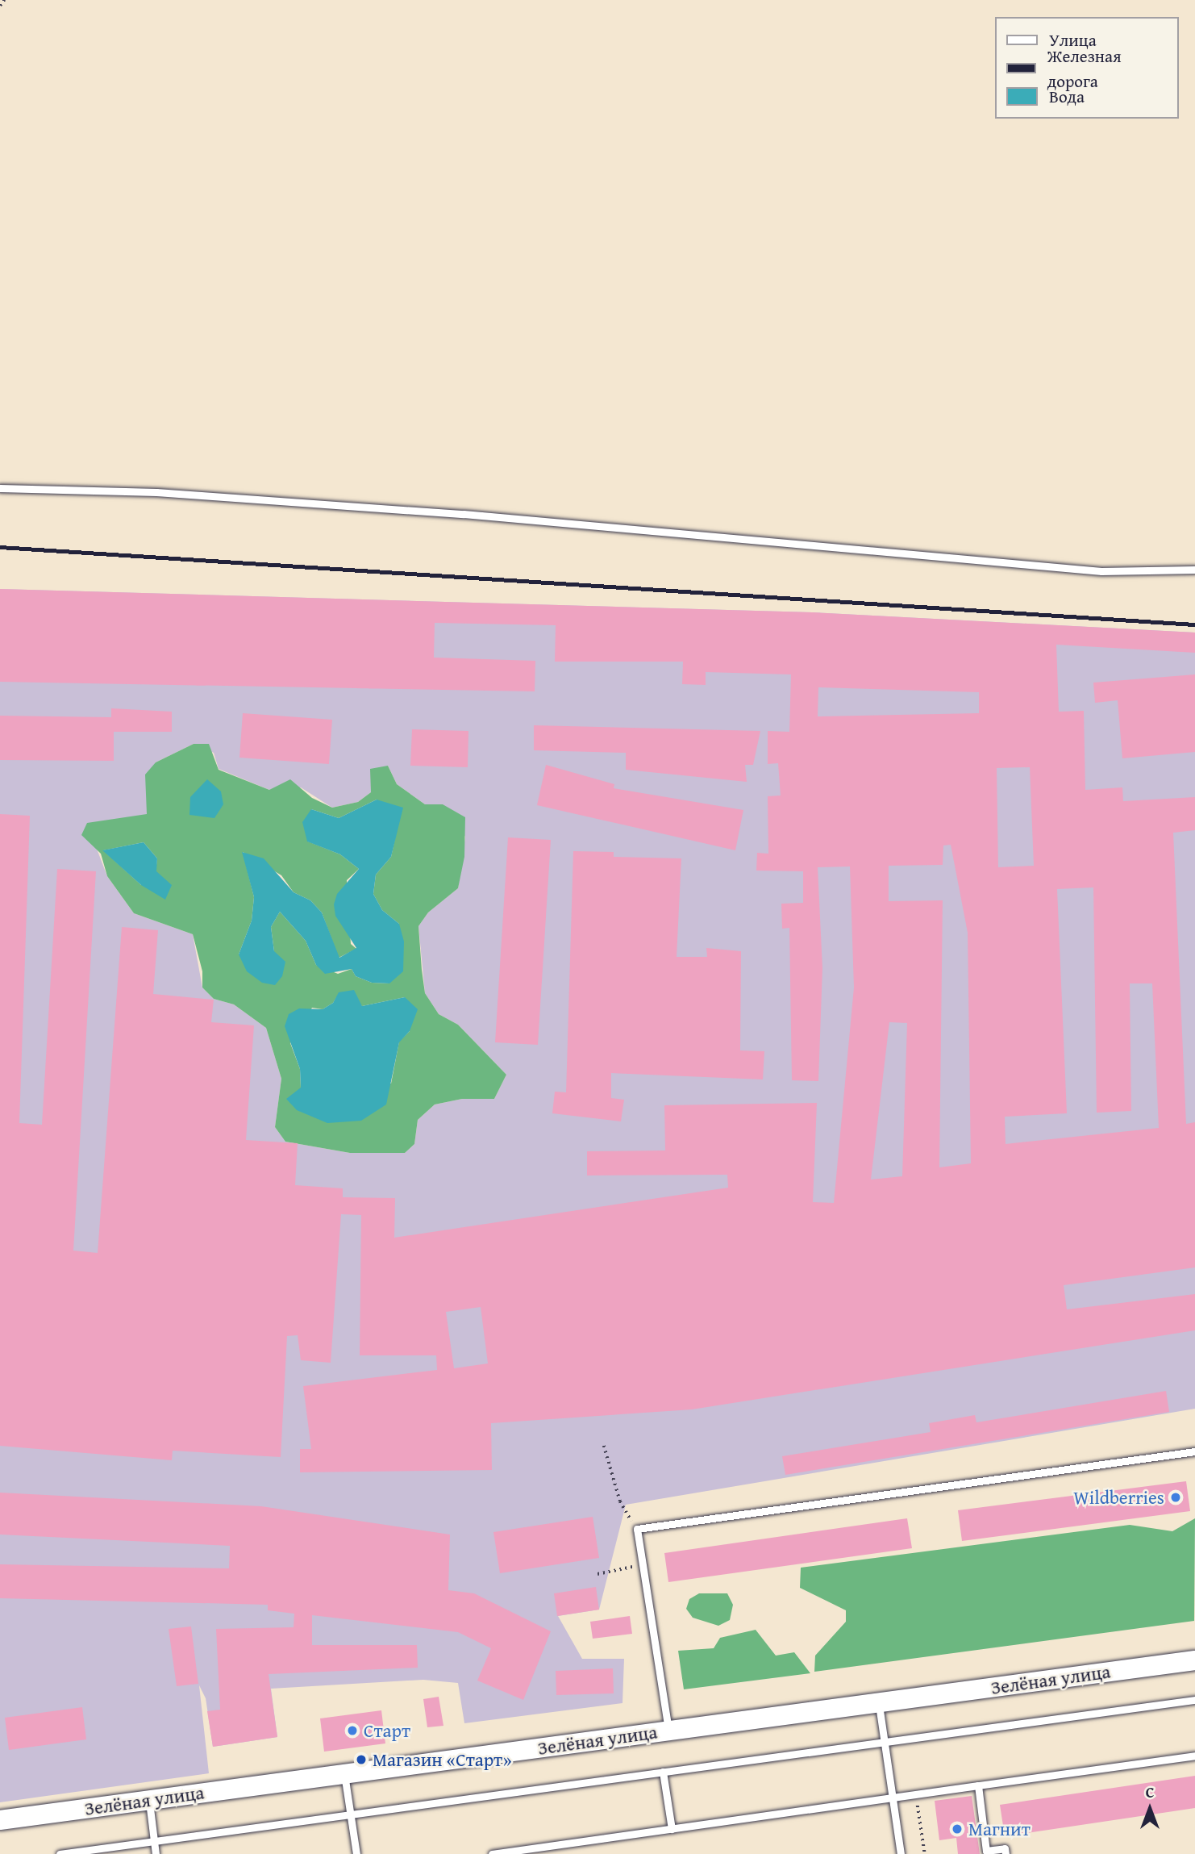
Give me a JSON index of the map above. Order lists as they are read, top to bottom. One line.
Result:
{"streets":{"main road":["Зелёная улица"]},"places":["Wildberries","Старт","Магазин «Старт»","Магнит"],"legend":["Улица","Железная дорога","Вода"],"north":"top"}
